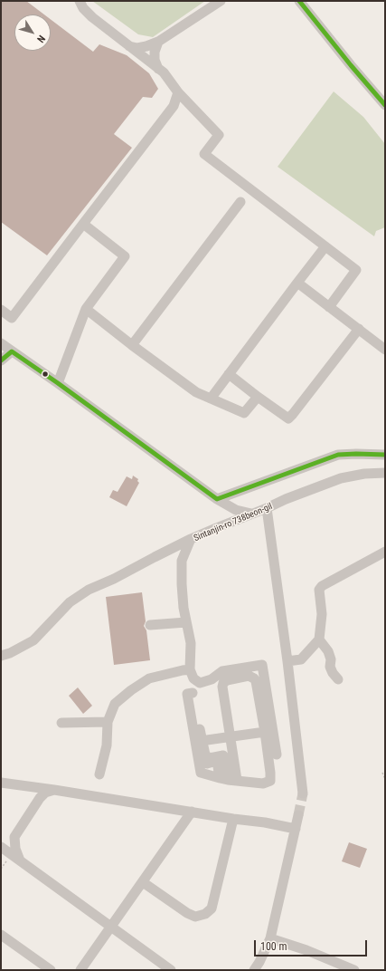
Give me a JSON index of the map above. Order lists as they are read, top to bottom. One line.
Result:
{"streets":{"street":["Sintanjin-ro 738beon-gil"]},"scale_bar":"100 m","north":"bottom right"}
